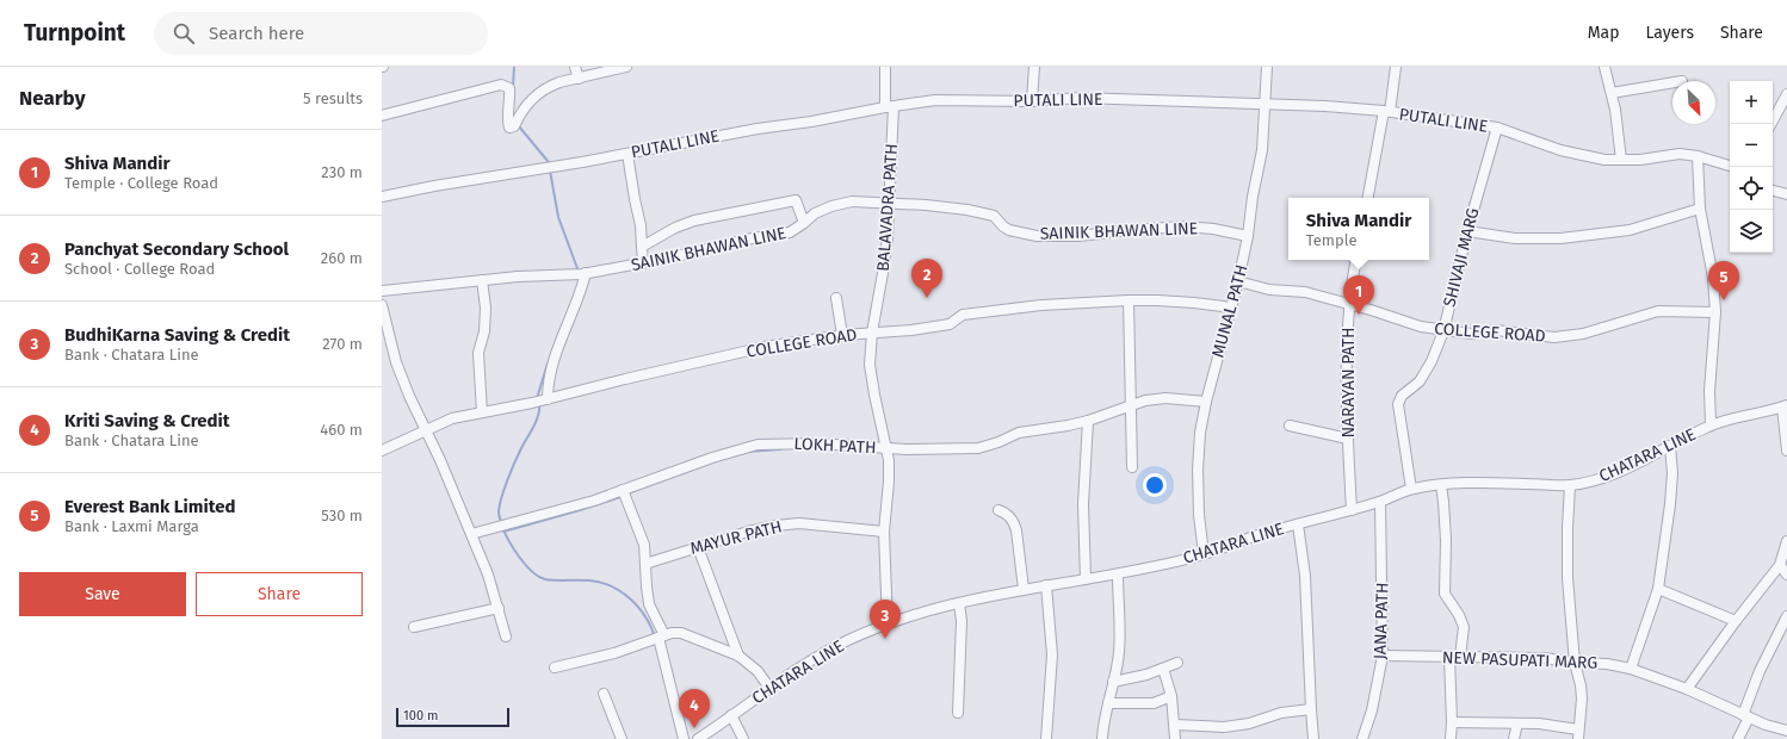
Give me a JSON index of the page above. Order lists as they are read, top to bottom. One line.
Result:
{"streets":{"street":["PUTALI LINE","BALAVADRA PATH","SAINIK BHAWAN LINE","SHIVAJI MARG","MUNAL PATH","COLLEGE ROAD","NARAYAN PATH","LOKH PATH","CHATARA LINE","MAYUR PATH","JANA PATH","NEW PASUPATI MARG"]},"crossings":[["PUTALI LINE","BALAVADRA PATH"],["PUTALI LINE","SHIVAJI MARG"],["PUTALI LINE","MUNAL PATH"],["BALAVADRA PATH","SAINIK BHAWAN LINE"],["BALAVADRA PATH","COLLEGE ROAD"],["BALAVADRA PATH","LOKH PATH"],["BALAVADRA PATH","CHATARA LINE"],["BALAVADRA PATH","MAYUR PATH"],["SAINIK BHAWAN LINE","MUNAL PATH"],["SHIVAJI MARG","COLLEGE ROAD"],["SHIVAJI MARG","CHATARA LINE"],["MUNAL PATH","COLLEGE ROAD"],["MUNAL PATH","LOKH PATH"],["MUNAL PATH","CHATARA LINE"],["COLLEGE ROAD","NARAYAN PATH"],["NARAYAN PATH","CHATARA LINE"],["CHATARA LINE","JANA PATH"],["JANA PATH","NEW PASUPATI MARG"]],"scale_bar":"100 m","north":"bottom right","page":{"header":"Turnpoint","search":"Search here","nav":["Map","Layers","Share"],"heading":["Nearby","5 results"],"map_buttons":["+","−"],"list":[{"mark":"1","name":"Shiva Mandir","note":"Temple · College Road","value":"230 m"},{"mark":"2","name":"Panchyat Secondary School","note":"School · College Road","value":"260 m"},{"mark":"3","name":"BudhiKarna Saving & Credit","note":"Bank · Chatara Line","value":"270 m"},{"mark":"4","name":"Kriti Saving & Credit","note":"Bank · Chatara Line","value":"460 m"},{"mark":"5","name":"Everest Bank Limited","note":"Bank · Laxmi Marga","value":"530 m"}],"popup":["Shiva Mandir","Temple"],"pins":["2","5","1","3","4"],"buttons":["Save","Share"],"scale":"100 m"}}
